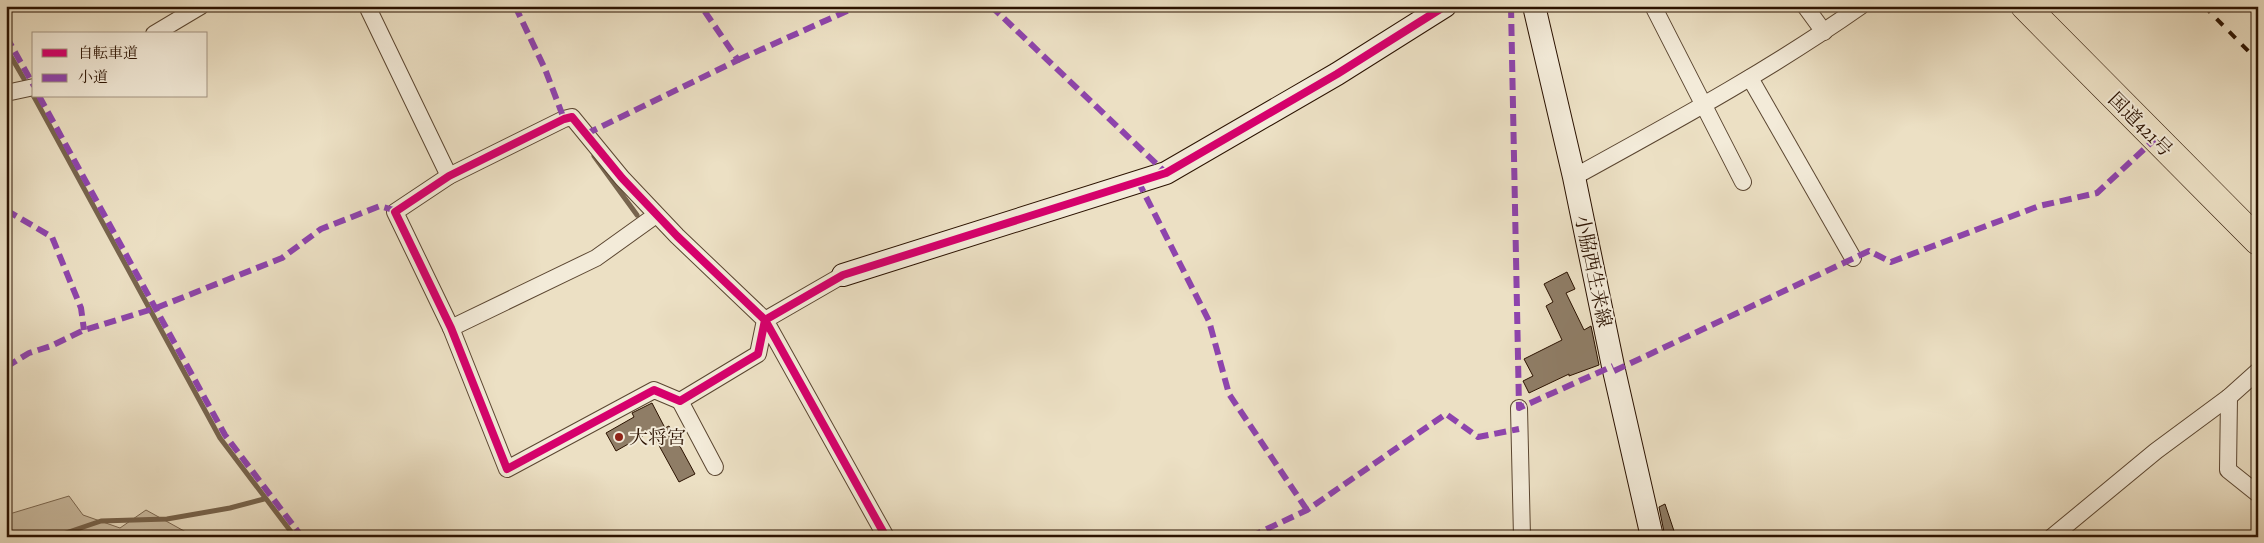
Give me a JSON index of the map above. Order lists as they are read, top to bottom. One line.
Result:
{"streets":{"highway":["国道421号"],"street":["小脇西生来線"]},"places":["大将宮"],"legend":["自転車道","小道"]}
